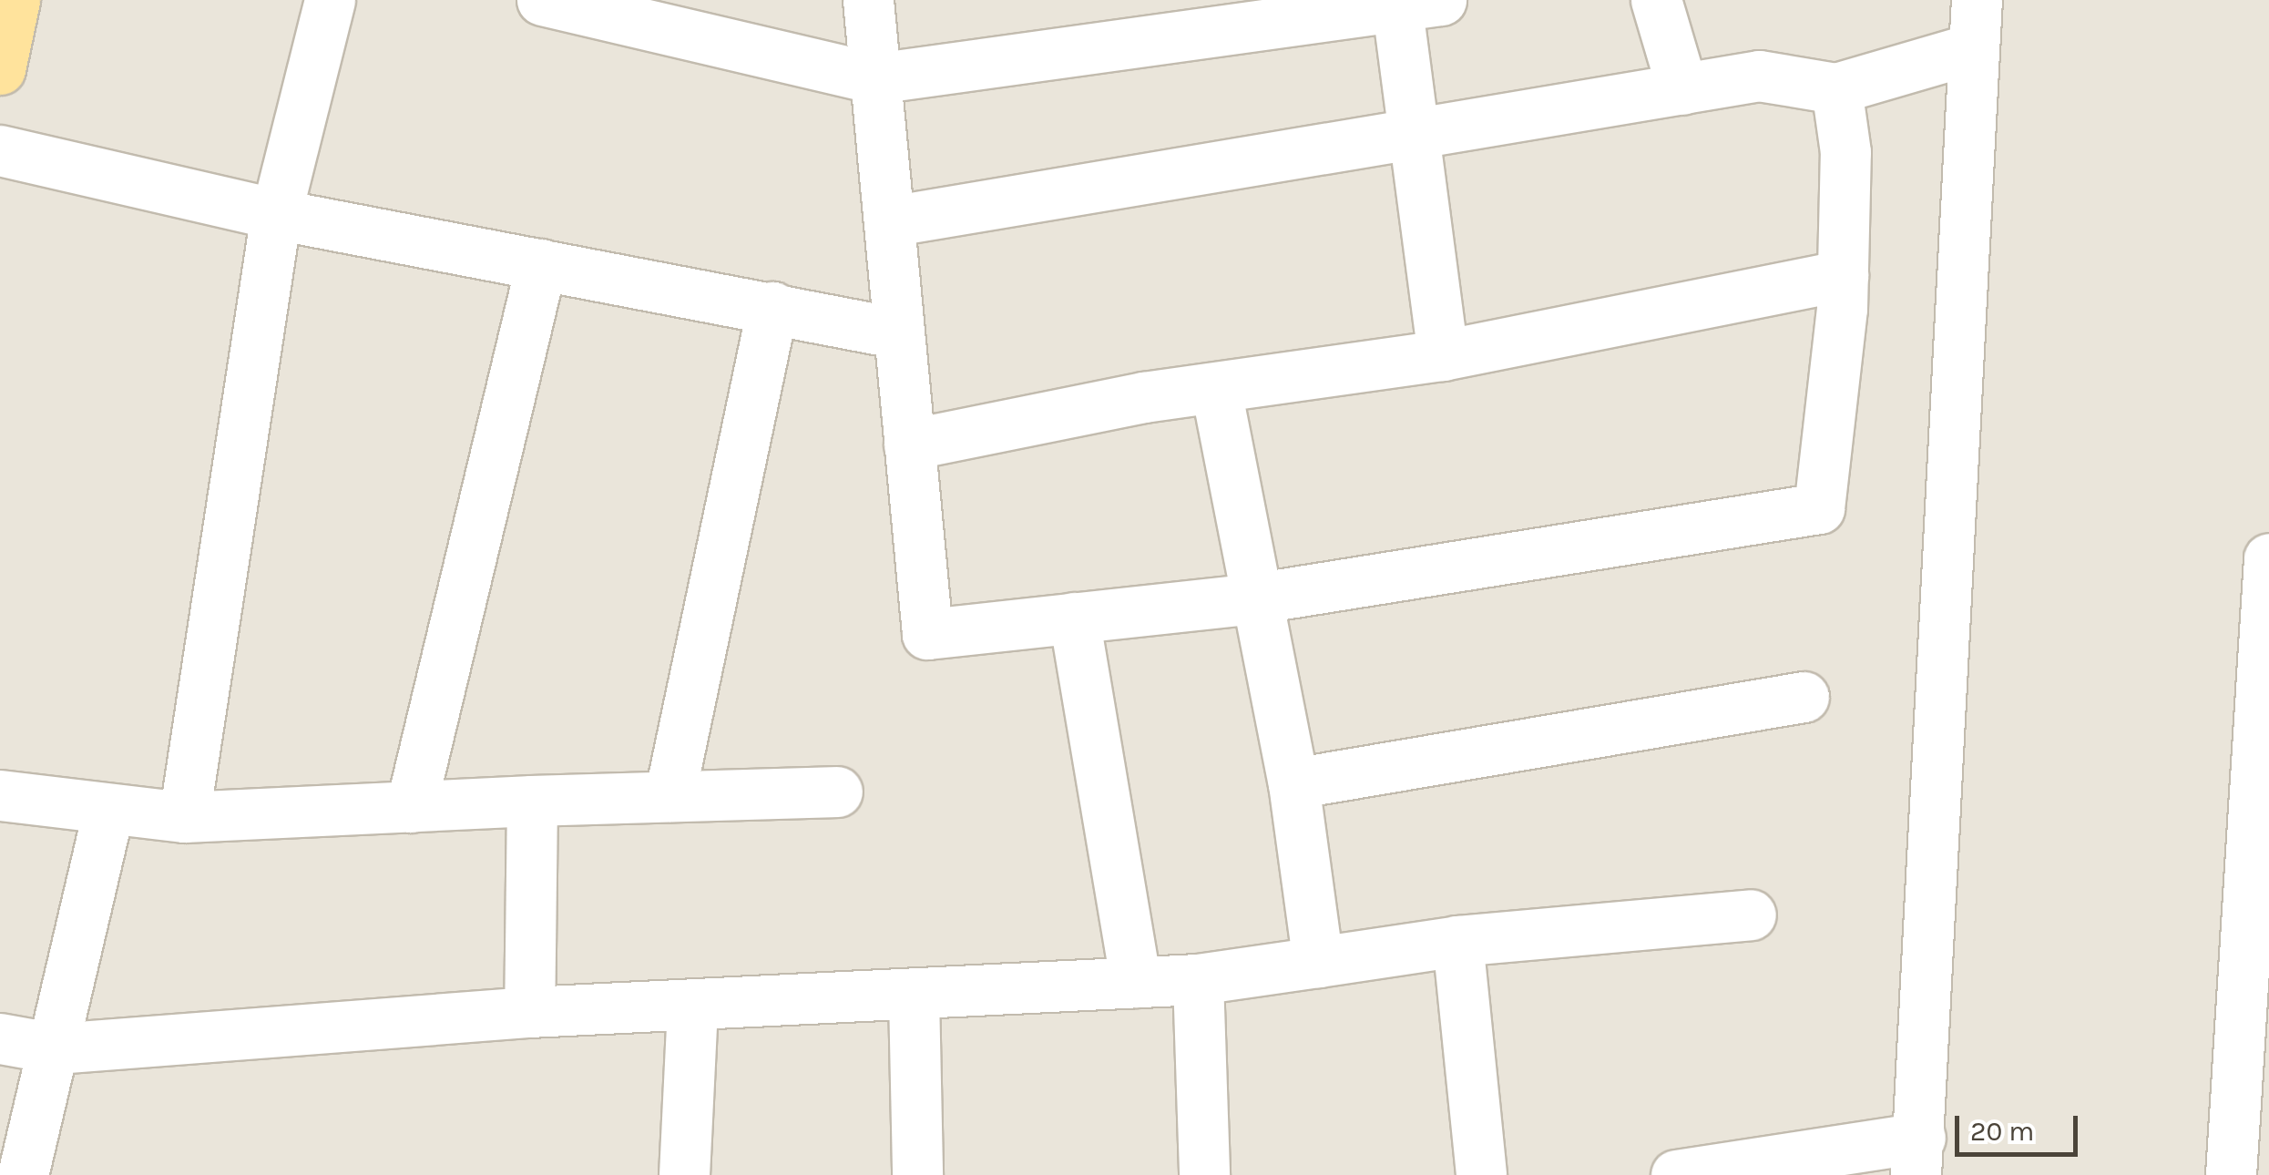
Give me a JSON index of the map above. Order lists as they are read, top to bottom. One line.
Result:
{"scale_bar":"20 m"}
